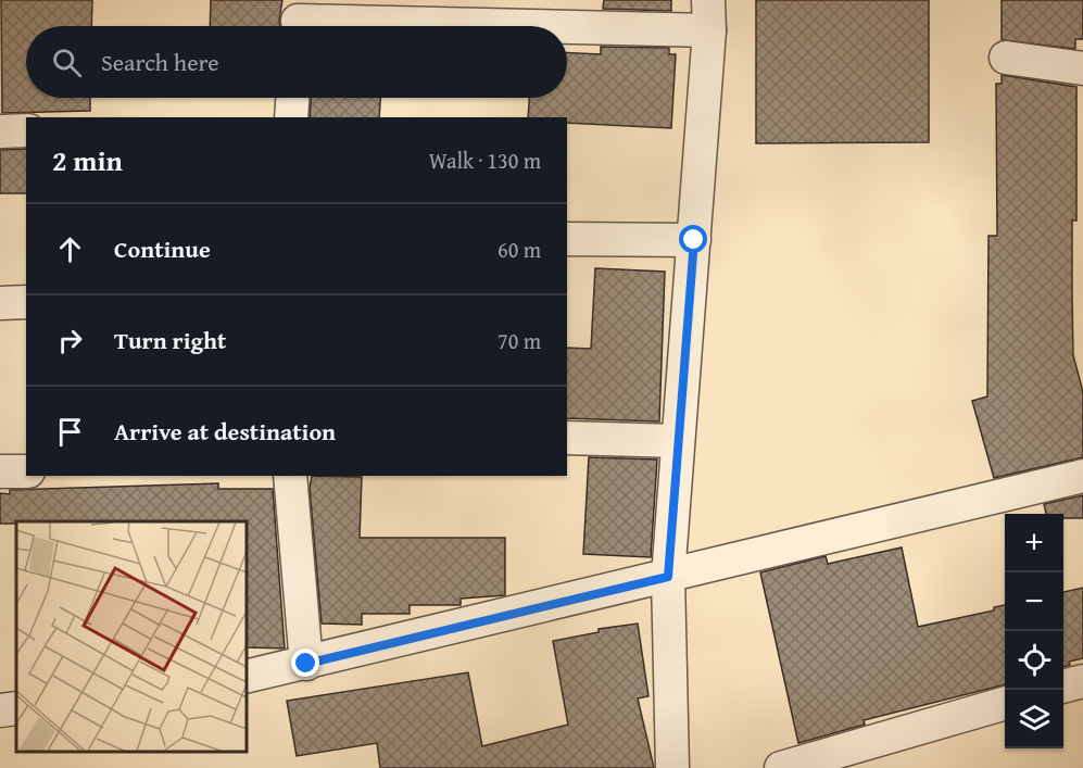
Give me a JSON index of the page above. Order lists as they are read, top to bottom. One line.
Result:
{"page":{"search":"Search here","heading":["2 min","Walk · 130 m"],"list":[["Continue","60 m"],["Turn right","70 m"],"Arrive at destination"],"map_buttons":["+","−"]}}
